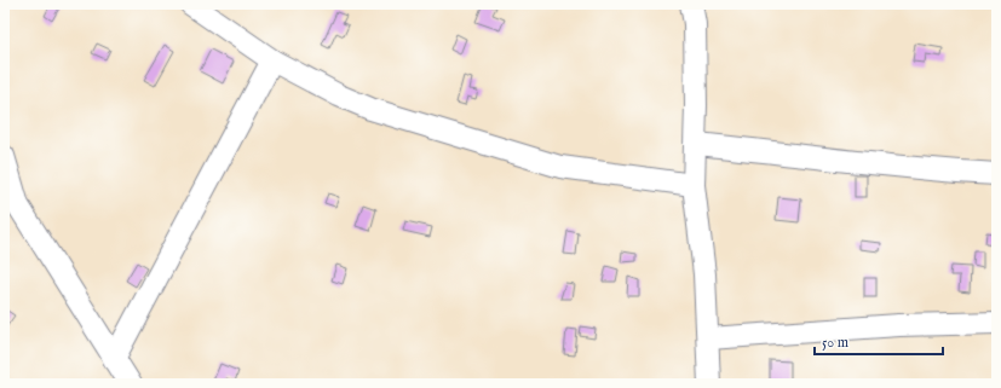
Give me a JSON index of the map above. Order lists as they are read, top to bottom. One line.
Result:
{"scale_bar":"50 m"}
